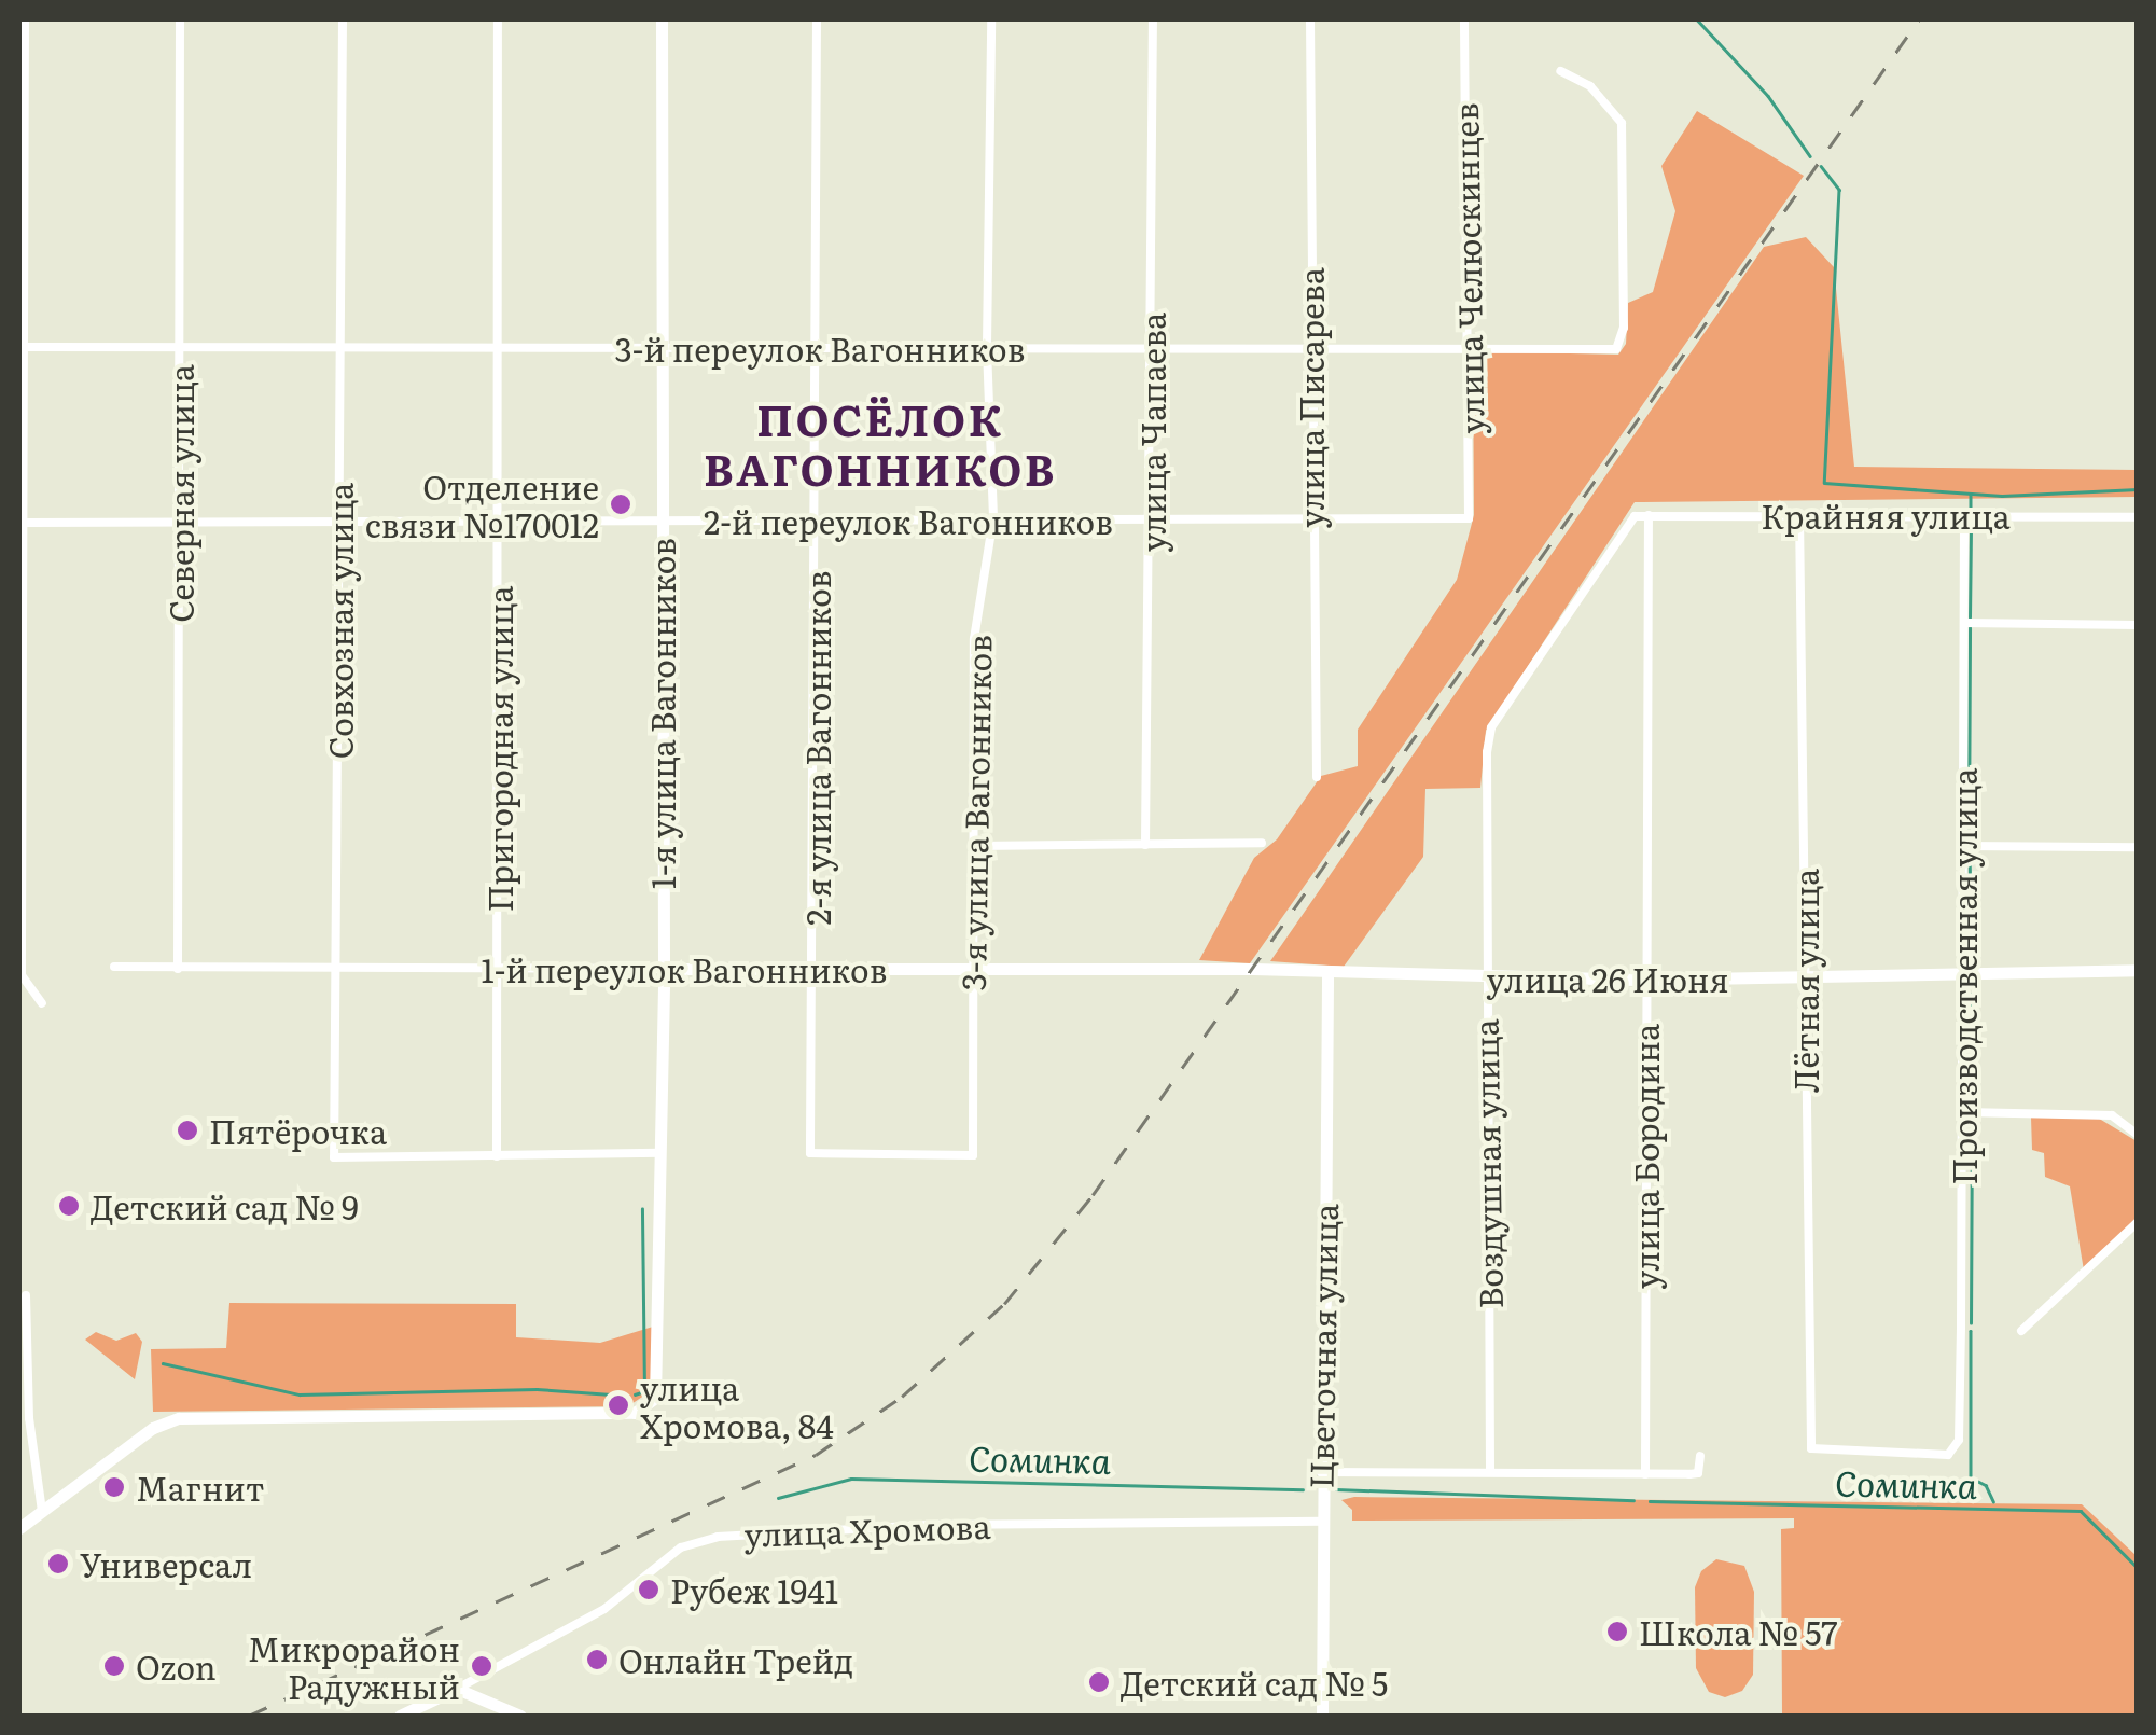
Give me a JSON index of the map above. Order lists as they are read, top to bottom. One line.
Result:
{"streets":{"main road":["1-я улица Вагонников","1-й переулок Вагонников","улица 26 Июня","Цветочная улица"],"street":["улица Челюскинцев","3-й переулок Вагонников","улица Писарева","улица Чапаева","Северная улица","Крайняя улица","2-й переулок Вагонников","Совхозная улица","2-я улица Вагонников","Пригородная улица","3-я улица Вагонников","Производственная улица","Лётная улица","улица Бородина","Воздушная улица","улица Хромова"]},"crossings":[["улица Челюскинцев","3-й переулок Вагонников"],["улица Челюскинцев","2-й переулок Вагонников"],["3-й переулок Вагонников","улица Писарева"],["3-й переулок Вагонников","улица Чапаева"],["3-й переулок Вагонников","Северная улица"],["3-й переулок Вагонников","Совхозная улица"],["3-й переулок Вагонников","1-я улица Вагонников"],["3-й переулок Вагонников","2-я улица Вагонников"],["3-й переулок Вагонников","Пригородная улица"],["3-й переулок Вагонников","3-я улица Вагонников"],["улица Писарева","2-й переулок Вагонников"],["улица Чапаева","2-й переулок Вагонников"],["Северная улица","2-й переулок Вагонников"],["Северная улица","1-й переулок Вагонников"],["Крайняя улица","Производственная улица"],["Крайняя улица","Лётная улица"],["Крайняя улица","улица Бородина"],["Крайняя улица","Воздушная улица"],["2-й переулок Вагонников","Совхозная улица"],["2-й переулок Вагонников","1-я улица Вагонников"],["2-й переулок Вагонников","2-я улица Вагонников"],["2-й переулок Вагонников","Пригородная улица"],["2-й переулок Вагонников","3-я улица Вагонников"],["Совхозная улица","Пригородная улица"],["Совхозная улица","1-й переулок Вагонников"],["1-я улица Вагонников","1-й переулок Вагонников"],["2-я улица Вагонников","3-я улица Вагонников"],["2-я улица Вагонников","1-й переулок Вагонников"],["Пригородная улица","1-й переулок Вагонников"],["3-я улица Вагонников","1-й переулок Вагонников"],["1-й переулок Вагонников","улица 26 Июня"],["Производственная улица","улица 26 Июня"],["Производственная улица","Лётная улица"],["улица 26 Июня","Лётная улица"],["улица 26 Июня","улица Бородина"],["улица 26 Июня","Воздушная улица"],["улица 26 Июня","Цветочная улица"],["Цветочная улица","улица Хромова"]],"districts":["ПОСЁЛОК ВАГОННИКОВ"],"water":["Соминка"],"places":["Отделение связи №170012","Пятёрочка","Детский сад № 9","улица Хромова, 84","Магнит","Универсал","Рубеж 1941","Школа № 57","Онлайн Трейд","Ozon","Микрорайон Радужный","Детский сад № 5"]}
